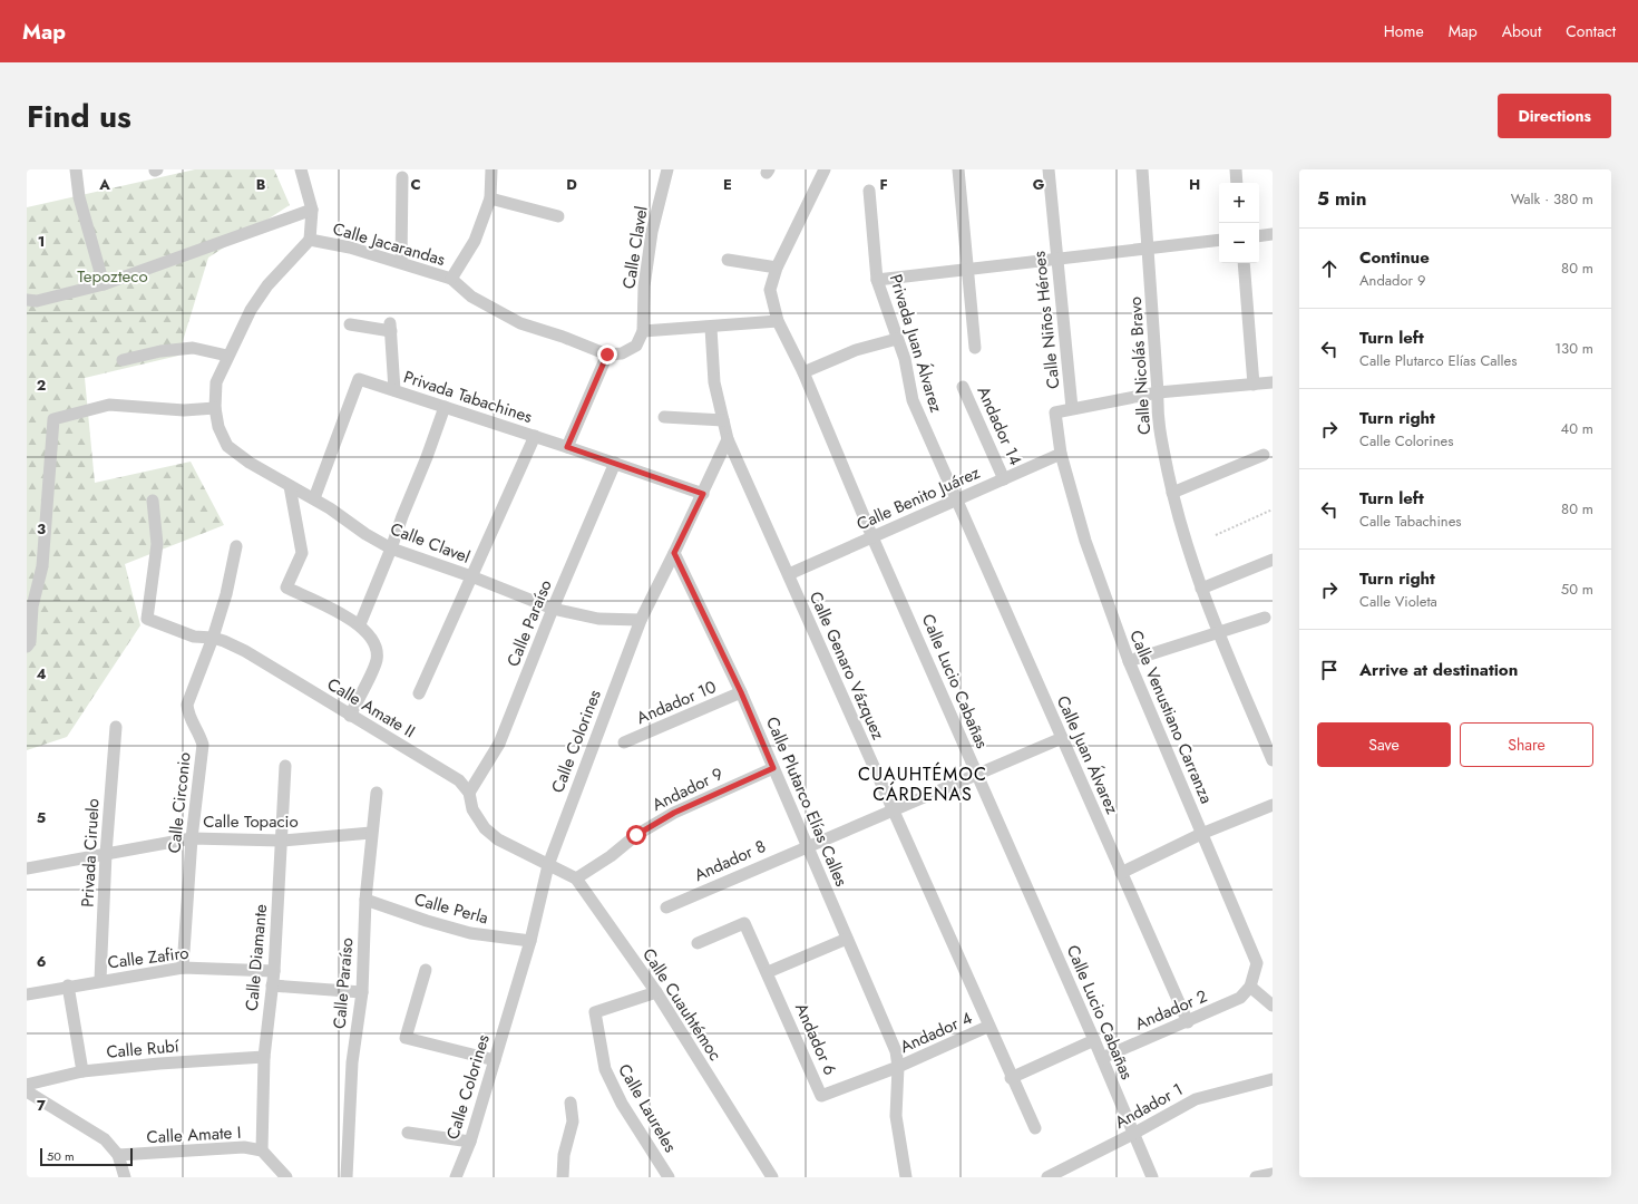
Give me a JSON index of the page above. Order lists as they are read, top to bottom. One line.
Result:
{"streets":{"street":["Calle Jacarandas","Calle Clavel","Calle Niños Héroes","Privada Juan Álvarez","Calle Nicolás Bravo","Privada Tabachines","Andador 14","Calle Benito Juárez","Calle Paraíso","Calle Genaro Vázquez","Calle Lucio Cabañas","Andador 10","Calle Amate II","Calle Venustiano Carranza","Calle Colorines","Calle Juan Álvarez","Andador 9","Calle Plutarco Elías Calles","Calle Circonio","Calle Topacio","Privada Ciruelo","Andador 8","Calle Perla","Calle Zafiro","Calle Diamante","Calle Cuauhtémoc","Andador 2","Andador 4","Andador 6","Calle Rubí","Andador 1","Calle Laureles","Calle Amate I"]},"crossings":[["Calle Clavel","Privada Tabachines"],["Calle Clavel","Calle Paraíso"],["Calle Clavel","Calle Colorines"],["Calle Niños Héroes","Calle Benito Juárez"],["Calle Niños Héroes","Calle Venustiano Carranza"],["Privada Juan Álvarez","Calle Benito Juárez"],["Privada Juan Álvarez","Calle Juan Álvarez"],["Privada Tabachines","Calle Paraíso"],["Privada Tabachines","Calle Colorines"],["Andador 14","Calle Benito Juárez"],["Calle Benito Juárez","Calle Genaro Vázquez"],["Calle Benito Juárez","Calle Lucio Cabañas"],["Calle Benito Juárez","Calle Venustiano Carranza"],["Calle Benito Juárez","Calle Juan Álvarez"],["Calle Paraíso","Calle Amate II"],["Calle Paraíso","Calle Topacio"],["Calle Paraíso","Calle Perla"],["Calle Genaro Vázquez","Calle Colorines"],["Calle Genaro Vázquez","Andador 8"],["Calle Genaro Vázquez","Andador 4"],["Calle Lucio Cabañas","Andador 8"],["Calle Lucio Cabañas","Andador 2"],["Calle Lucio Cabañas","Andador 1"],["Andador 10","Calle Plutarco Elías Calles"],["Calle Amate II","Calle Colorines"],["Calle Amate II","Calle Circonio"],["Calle Amate II","Calle Cuauhtémoc"],["Calle Venustiano Carranza","Andador 2"],["Calle Colorines","Calle Plutarco Elías Calles"],["Calle Colorines","Calle Perla"],["Calle Colorines","Calle Cuauhtémoc"],["Calle Juan Álvarez","Andador 8"],["Calle Juan Álvarez","Andador 2"],["Andador 9","Calle Plutarco Elías Calles"],["Andador 9","Calle Cuauhtémoc"],["Calle Plutarco Elías Calles","Andador 8"],["Calle Plutarco Elías Calles","Andador 4"],["Calle Plutarco Elías Calles","Andador 6"],["Calle Circonio","Calle Topacio"],["Calle Circonio","Calle Zafiro"],["Calle Topacio","Privada Ciruelo"],["Calle Topacio","Calle Diamante"],["Privada Ciruelo","Calle Zafiro"],["Calle Zafiro","Calle Diamante"],["Calle Diamante","Calle Rubí"],["Calle Diamante","Calle Amate I"],["Calle Cuauhtémoc","Calle Laureles"],["Andador 4","Andador 6"]],"districts":["CUAUHTÉMOC CÁRDENAS"],"parks":["Tepozteco"],"scale_bar":"50 m","page":{"header":"Map","nav":["Home","Map","About","Contact"],"title":"Find us","buttons":["Directions",["Save","Share"]],"heading":["5 min","Walk · 380 m"],"map_buttons":["+","−"],"list":[["Continue","Andador 9","80 m"],["Turn left","Calle Plutarco Elías Calles","130 m"],["Turn right","Calle Colorines","40 m"],["Turn left","Calle Tabachines","80 m"],["Turn right","Calle Violeta","50 m"],"Arrive at destination"],"scale":"50 m"},"grid":{"columns":["A","B","C","D","E","F","G","H"],"rows":["1","2","3","4","5","6","7"]}}
